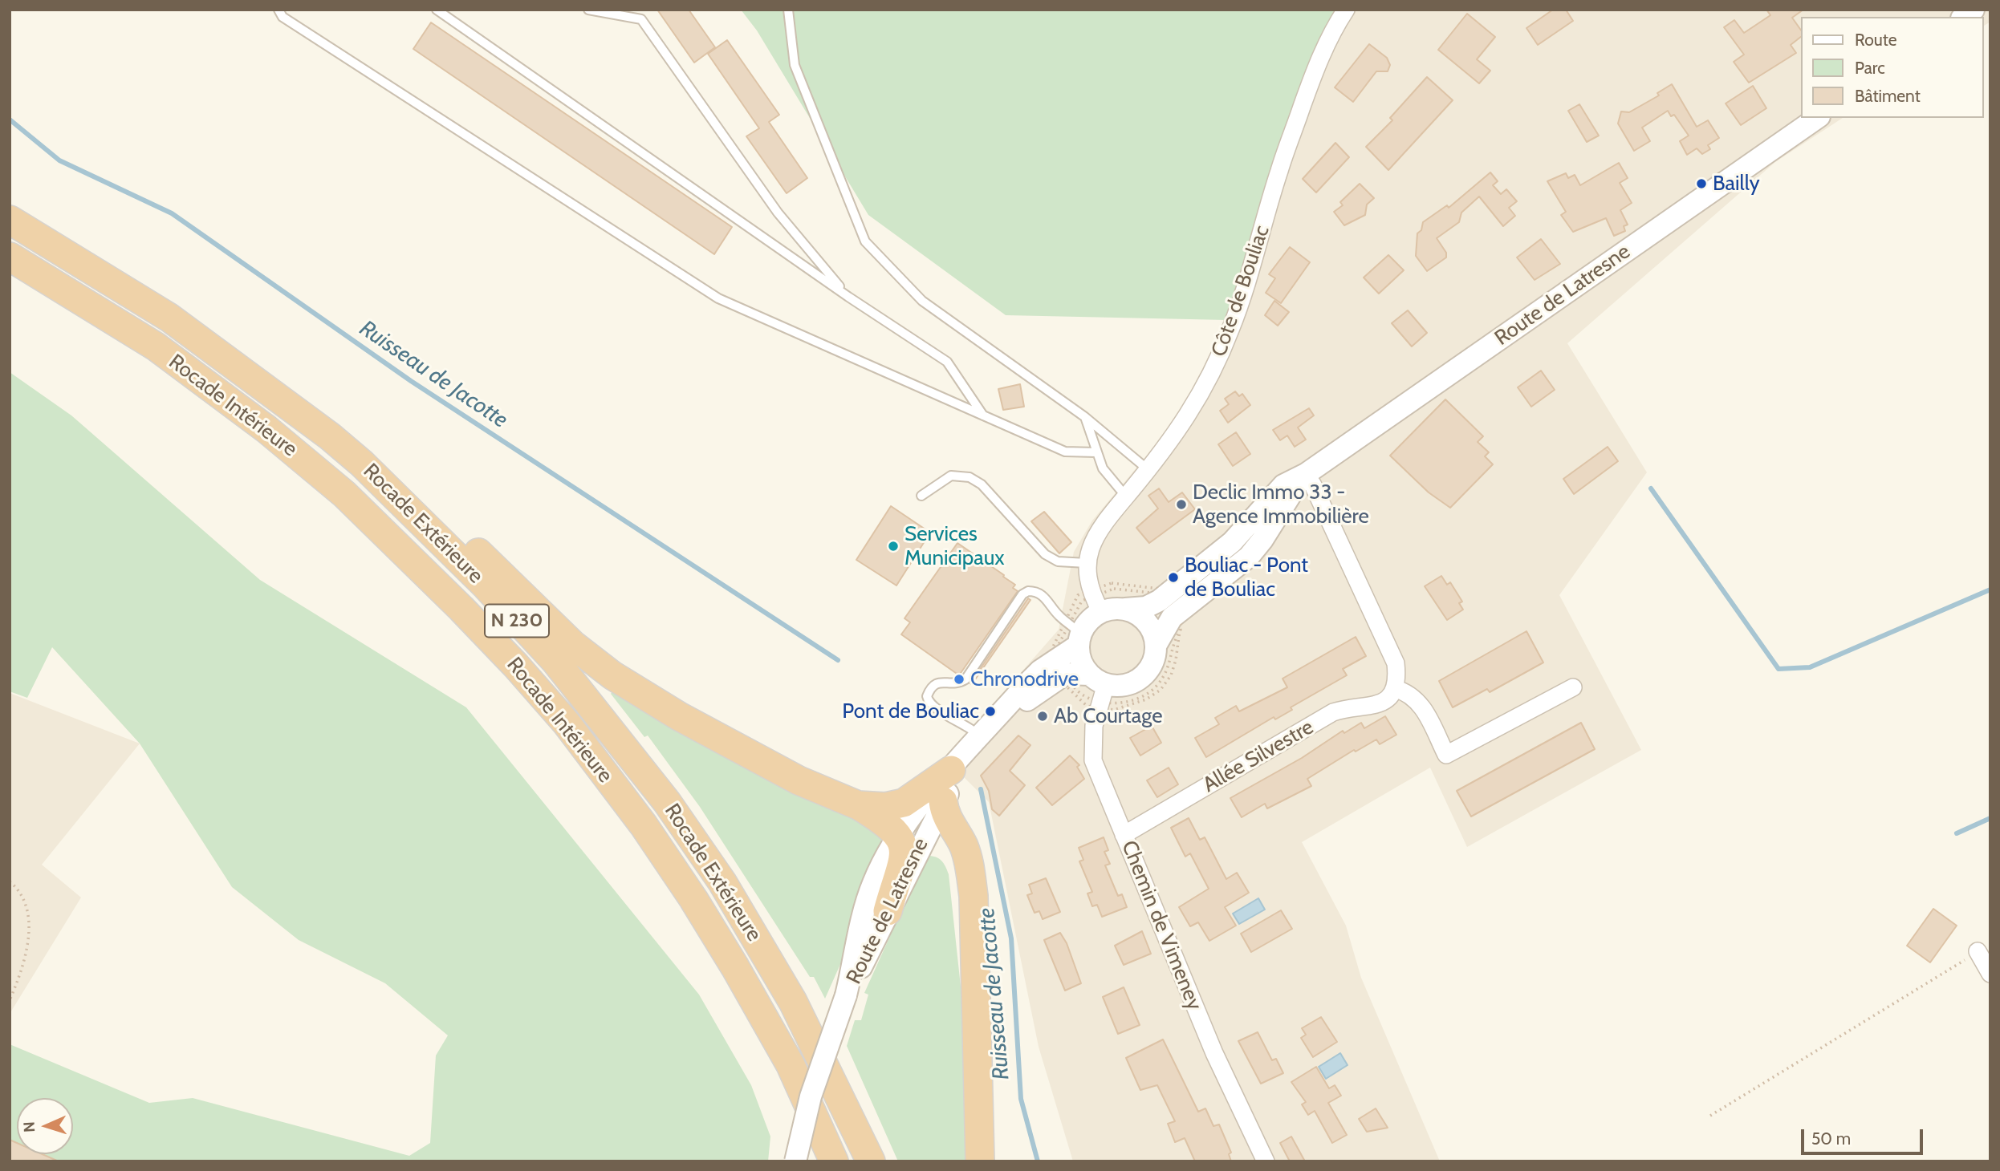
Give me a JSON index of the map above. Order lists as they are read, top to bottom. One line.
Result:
{"streets":{"highway":["Rocade Intérieure","Rocade Extérieure","N 230"],"street":["Côte de Bouliac","Route de Latresne","Allée Silvestre","Chemin de Vimeney"]},"crossings":[["Côte de Bouliac","Route de Latresne"],["Côte de Bouliac","Chemin de Vimeney"],["Route de Latresne","Chemin de Vimeney"],["Allée Silvestre","Chemin de Vimeney"]],"water":["Ruisseau de Jacotte"],"places":["Bailly","Declic Immo 33 - Agence Immobilière","Services Municipaux","Bouliac - Pont de Bouliac","Chronodrive","Pont de Bouliac","Ab Courtage"],"legend":["Route","Parc","Bâtiment"],"scale_bar":"50 m","north":"left"}
